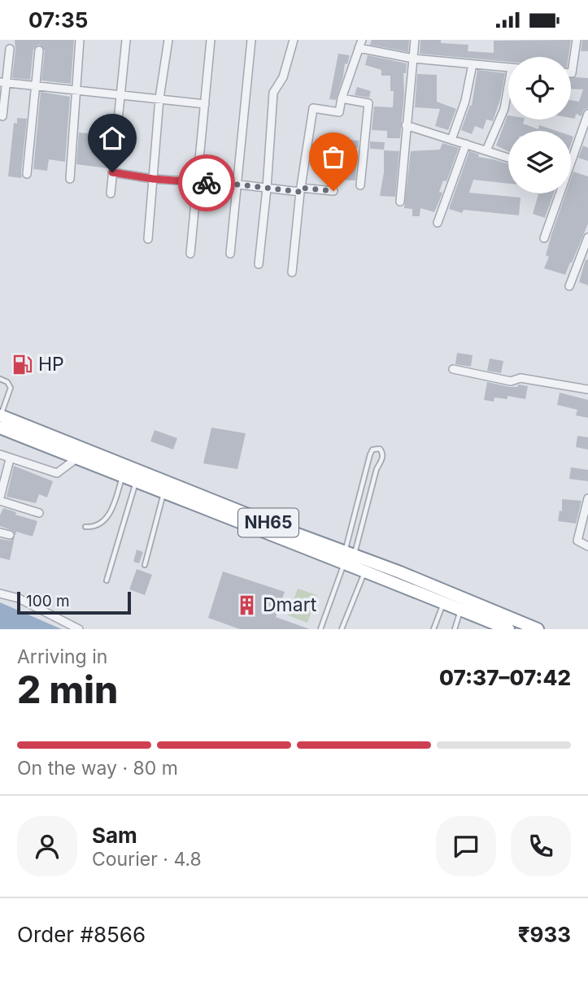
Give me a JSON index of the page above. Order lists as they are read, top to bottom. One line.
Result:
{"streets":{"highway":["NH65"]},"places":{"fuel station":["HP"],"building":["Dmart"]},"scale_bar":"100 m","page":{"status":"07:35","scale":"100 m","heading":["2 min","Arriving in","07:37–07:42"],"panel":["Sam","Courier · 4.8","Order #8566","₹933"],"bar":"On the way · 80 m"}}
